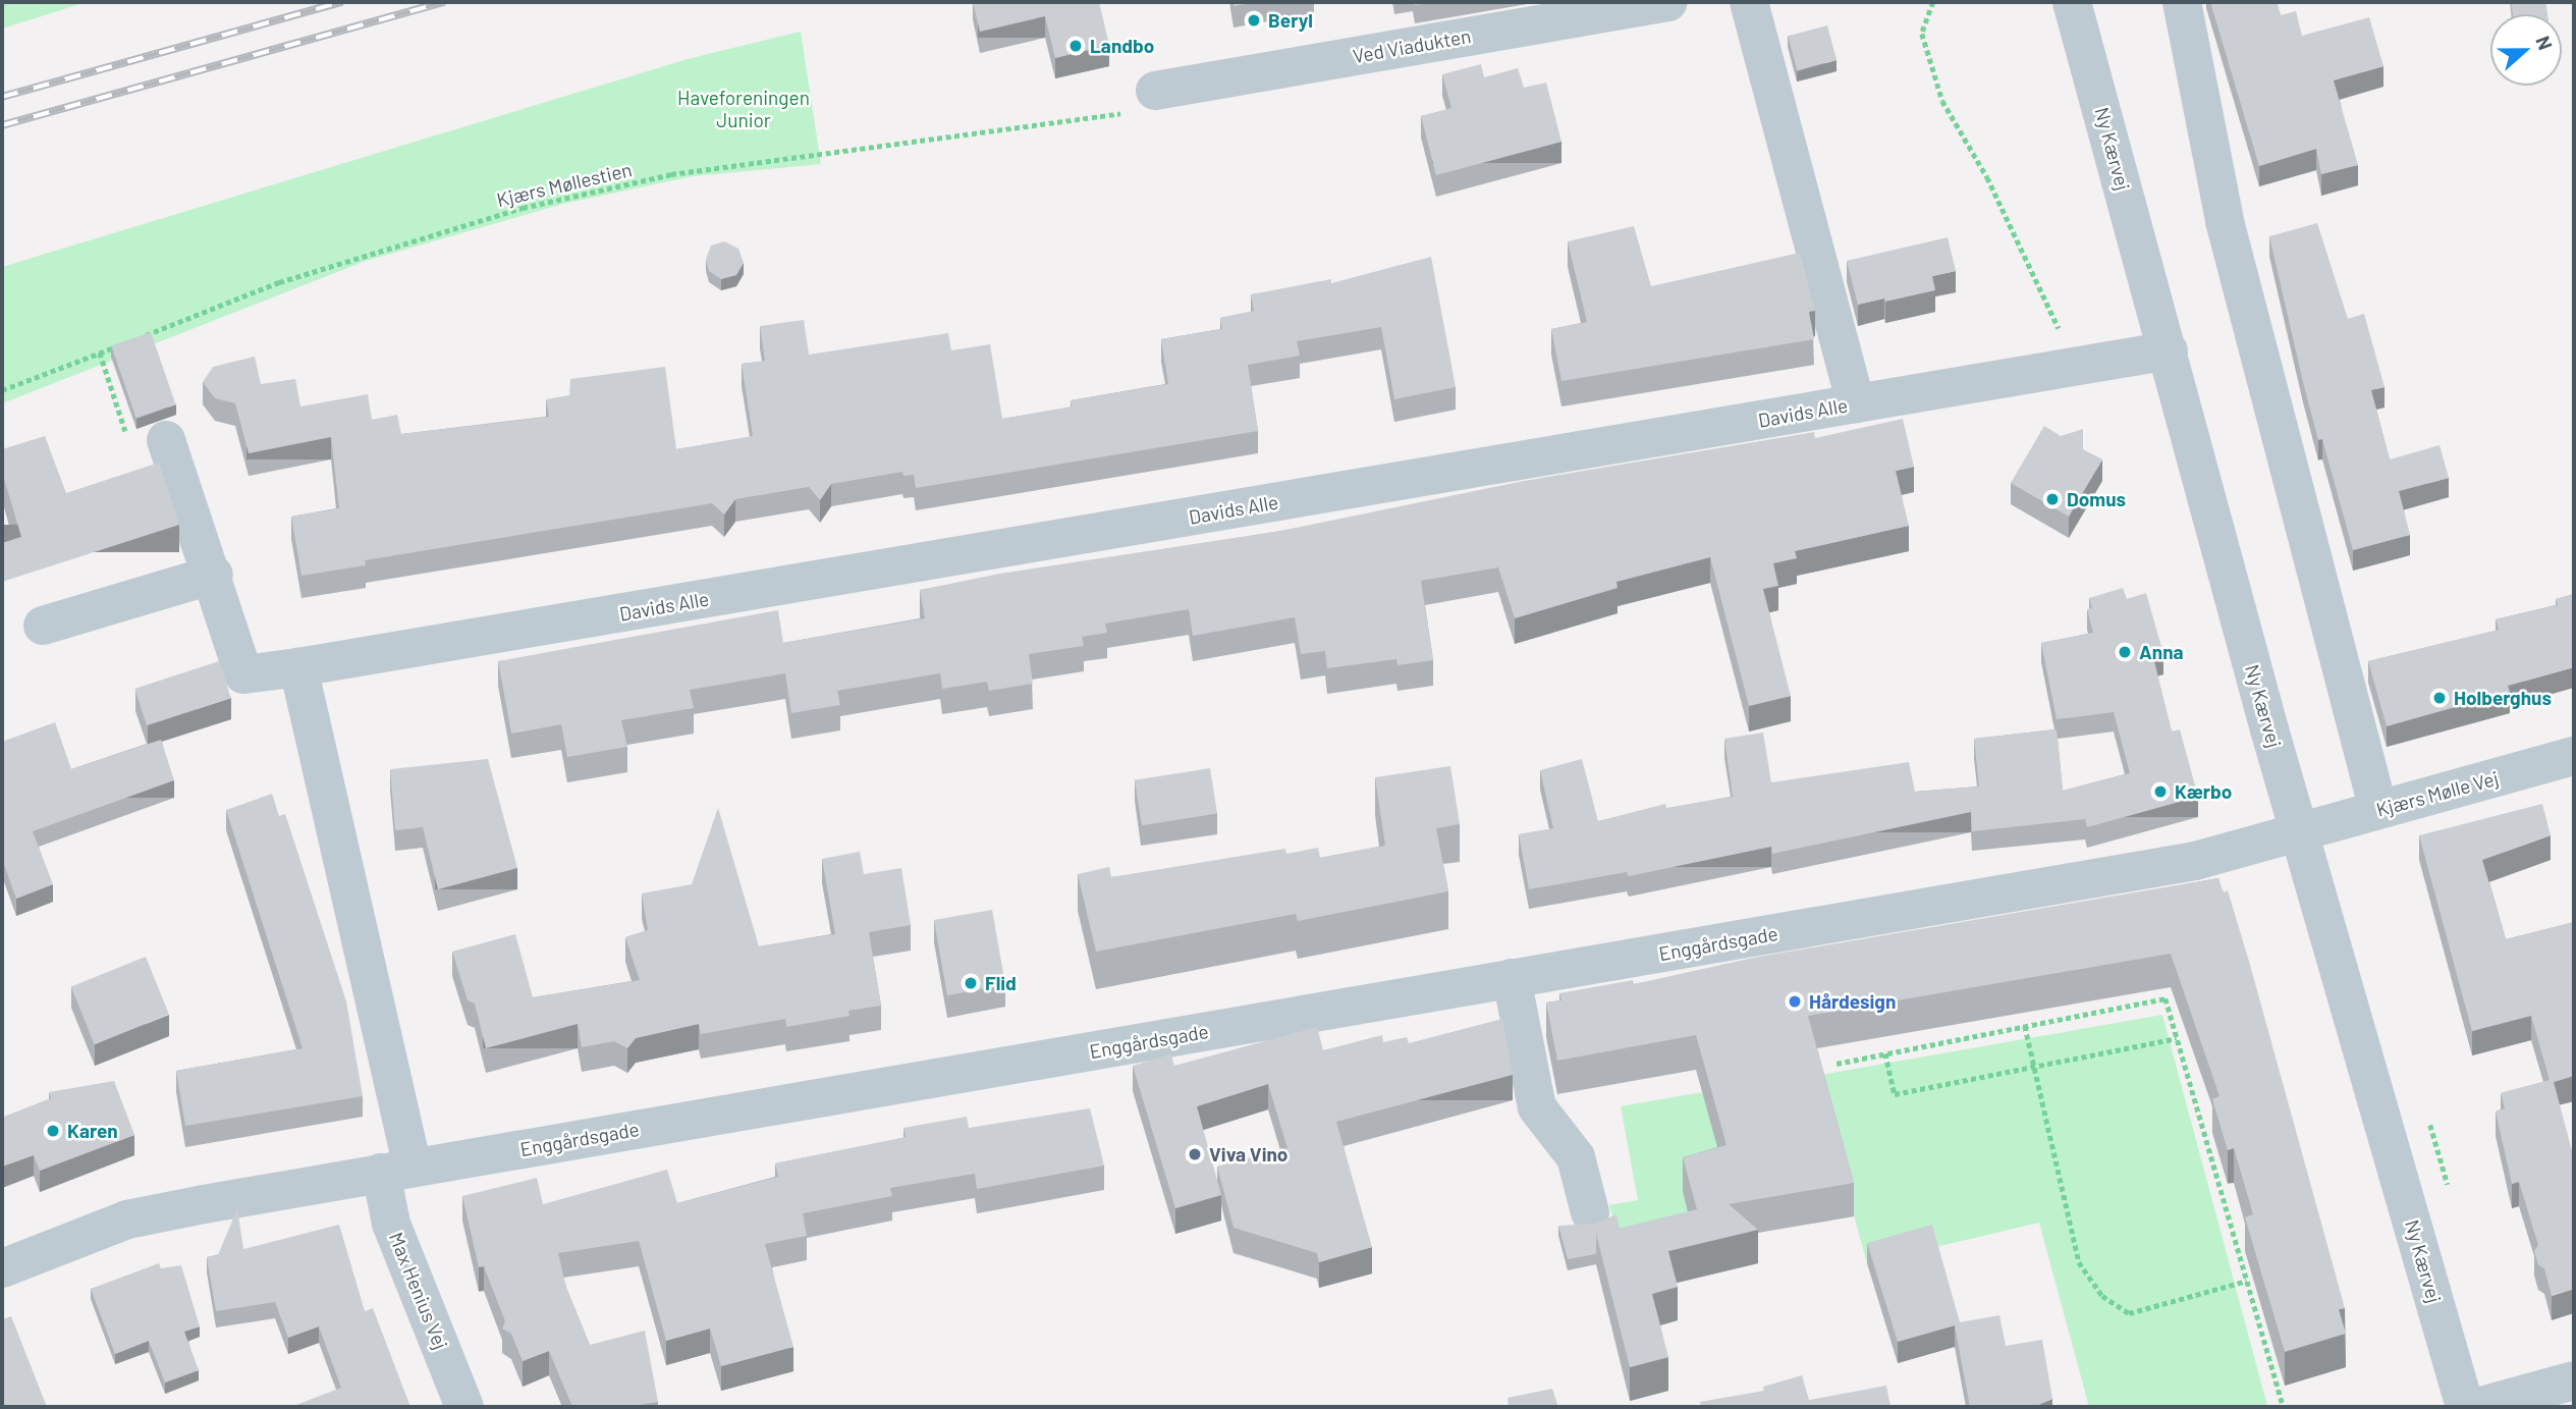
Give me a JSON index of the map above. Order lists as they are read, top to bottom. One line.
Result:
{"streets":{"street":["Ved Viadukten","Ny Kærvej","Davids Alle","Kjærs Mølle Vej","Enggårdsgade","Max Henius Vej"],"path":["Kjærs Møllestien"]},"crossings":[["Ved Viadukten","Kjærs Møllestien"],["Ny Kærvej","Davids Alle"],["Ny Kærvej","Kjærs Mølle Vej"],["Ny Kærvej","Enggårdsgade"],["Kjærs Mølle Vej","Enggårdsgade"],["Enggårdsgade","Max Henius Vej"]],"parks":["Haveforeningen Junior"],"places":["Beryl","Landbo","Domus","Anna","Holberghus","Kærbo","Flid","Hårdesign","Karen","Viva Vino"],"north":"right"}
